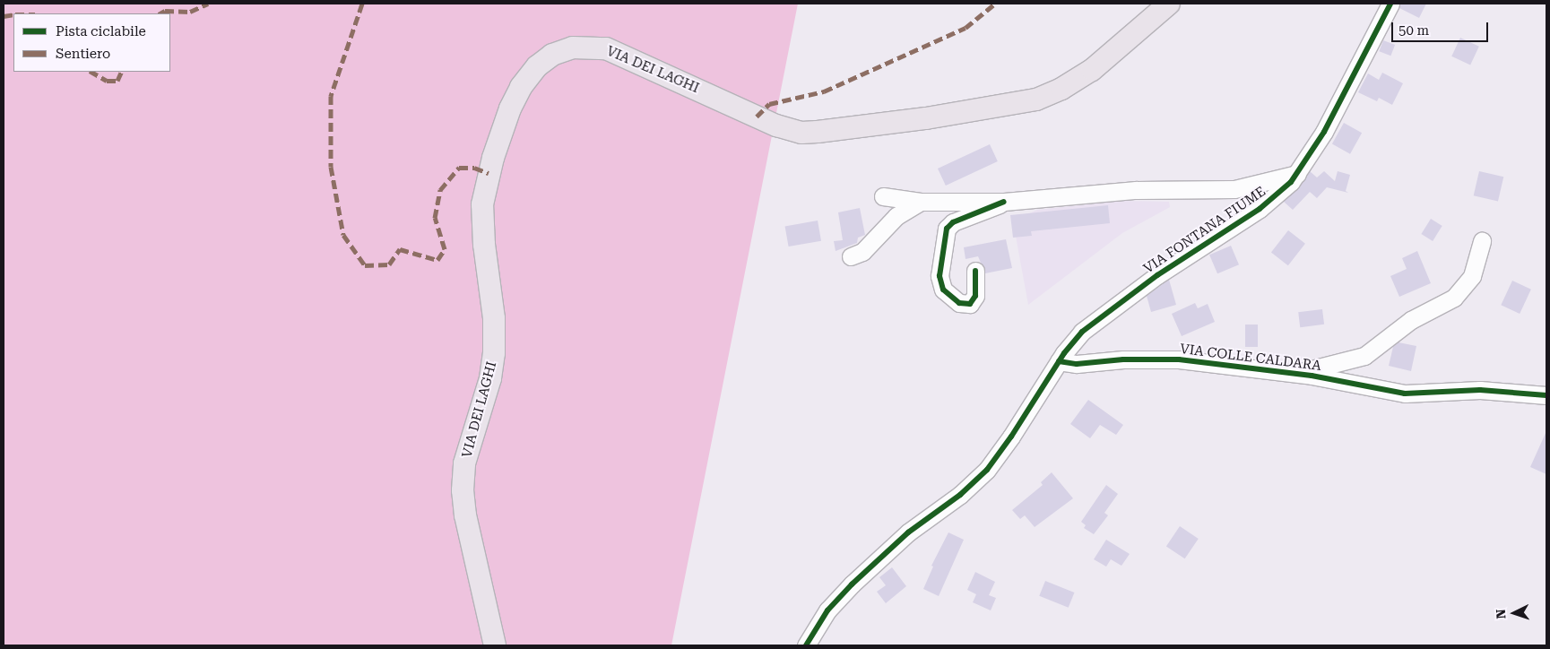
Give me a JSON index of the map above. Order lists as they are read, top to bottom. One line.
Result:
{"streets":{"main road":["VIA DEI LAGHI"],"street":["VIA FONTANA FIUME","VIA COLLE CALDARA"]},"crossings":[["VIA FONTANA FIUME","VIA COLLE CALDARA"]],"legend":["Pista ciclabile","Sentiero"],"scale_bar":"50 m","north":"left"}
